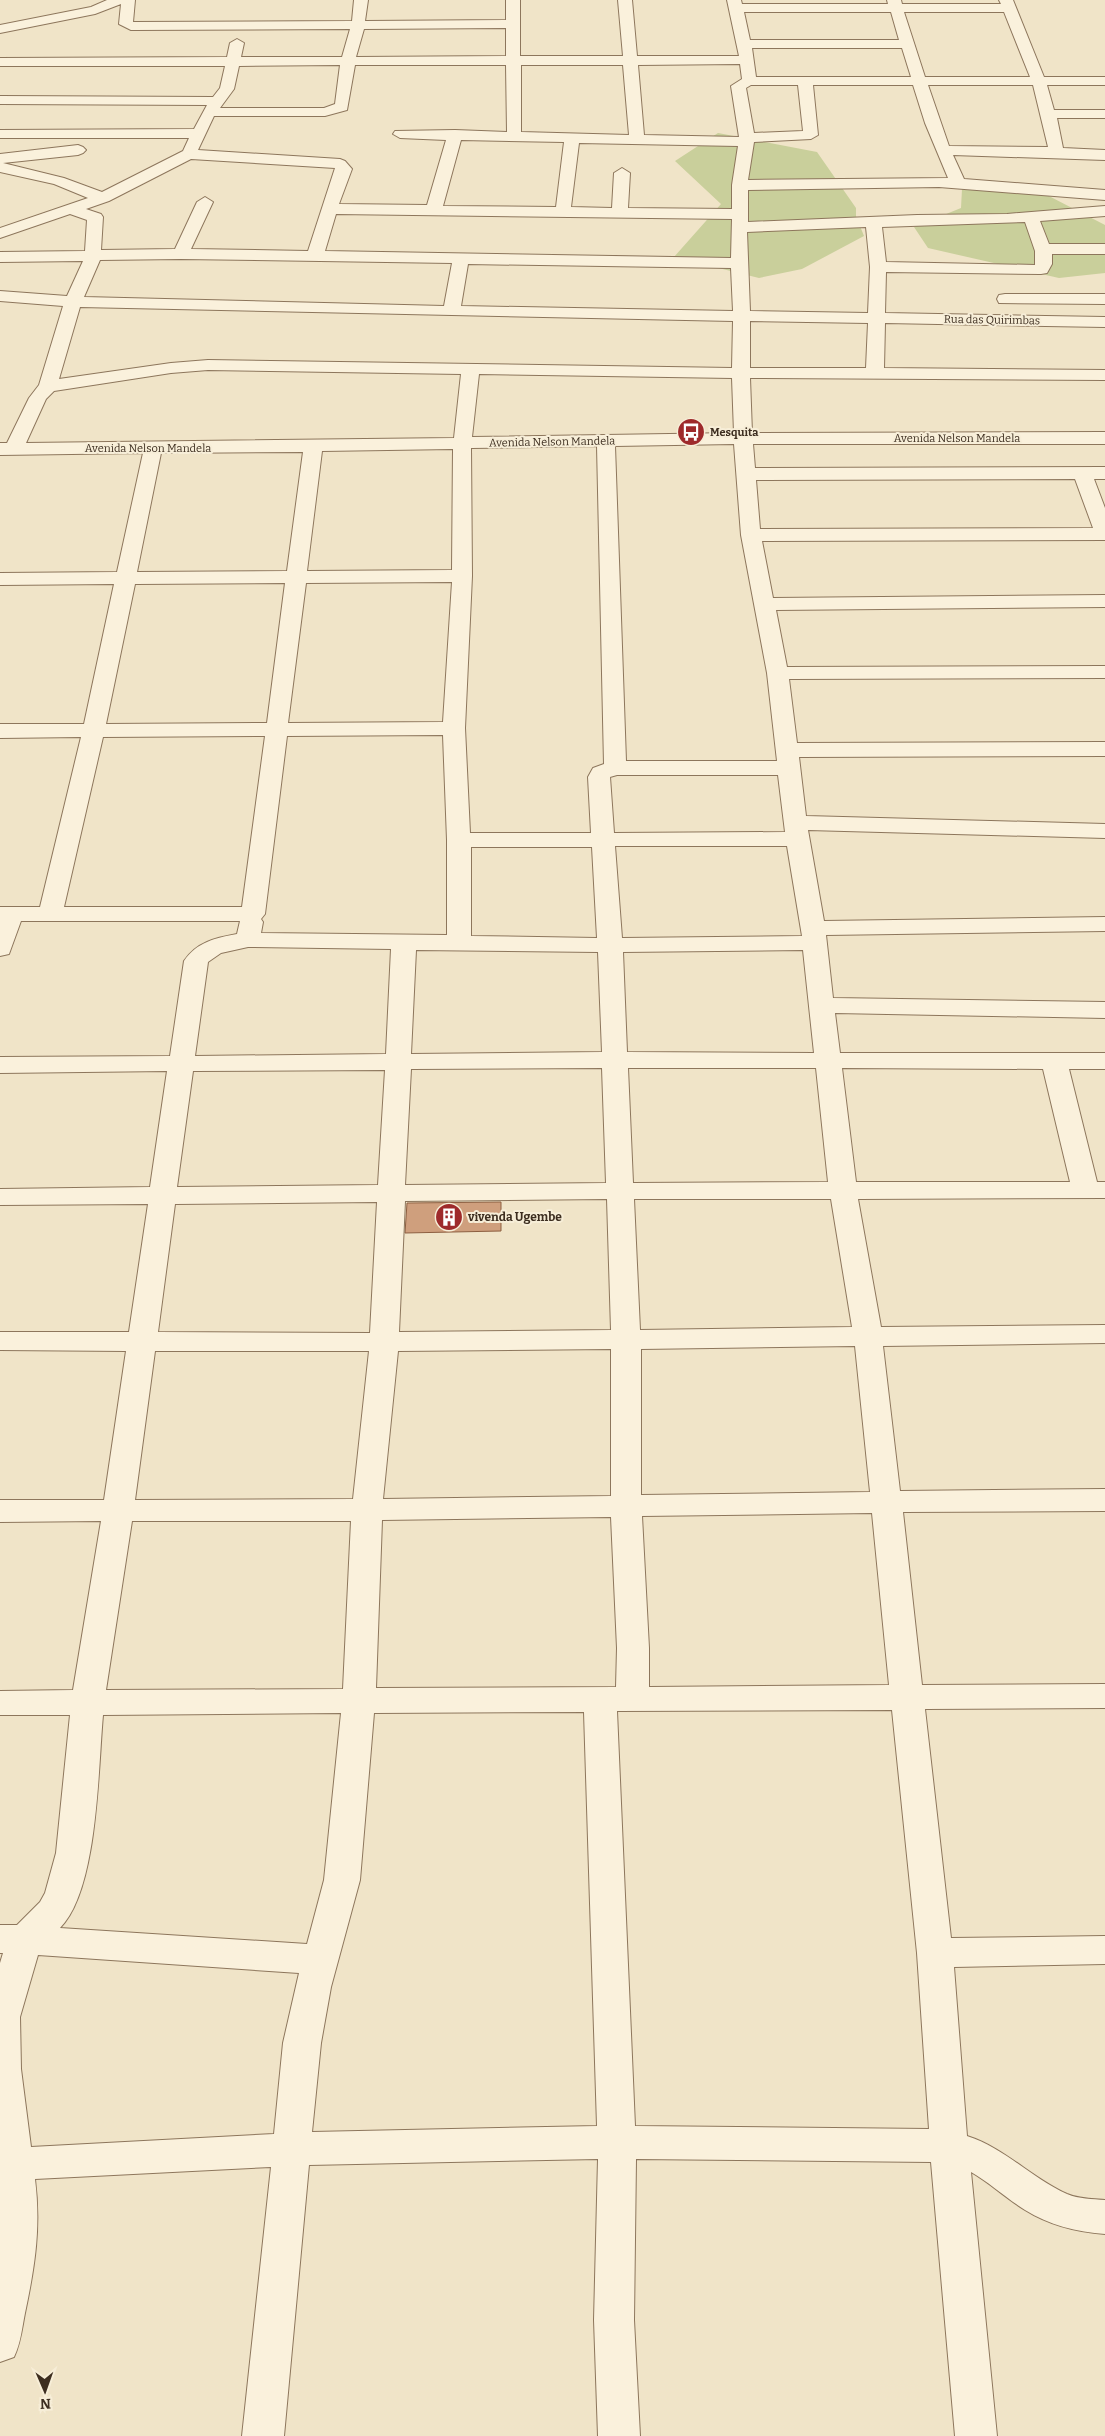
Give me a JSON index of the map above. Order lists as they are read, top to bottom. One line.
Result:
{"streets":{"street":["Rua das Quirimbas","Avenida Nelson Mandela"]},"places":{"bus stop":["Mesquita"],"building":["vivenda Ugembe"]},"north":"bottom"}
